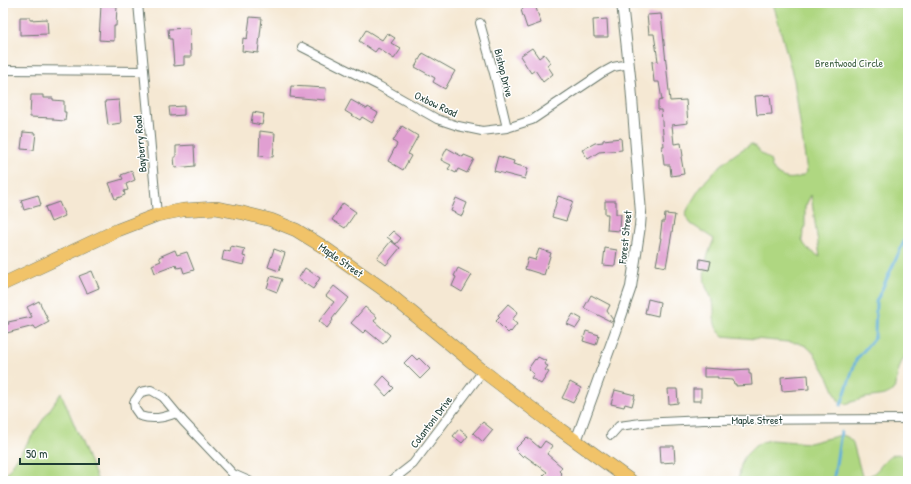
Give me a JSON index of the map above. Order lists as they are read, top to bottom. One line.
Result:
{"streets":{"main road":["Maple Street"],"street":["Bishop Drive","Oxbow Road","Bayberry Road","Forest Street","Colantoni Drive"]},"crossings":[["Bishop Drive","Oxbow Road"],["Oxbow Road","Forest Street"],["Bayberry Road","Maple Street"],["Forest Street","Maple Street"],["Maple Street","Colantoni Drive"]],"parks":["Brentwood Circle"],"scale_bar":"50 m"}
